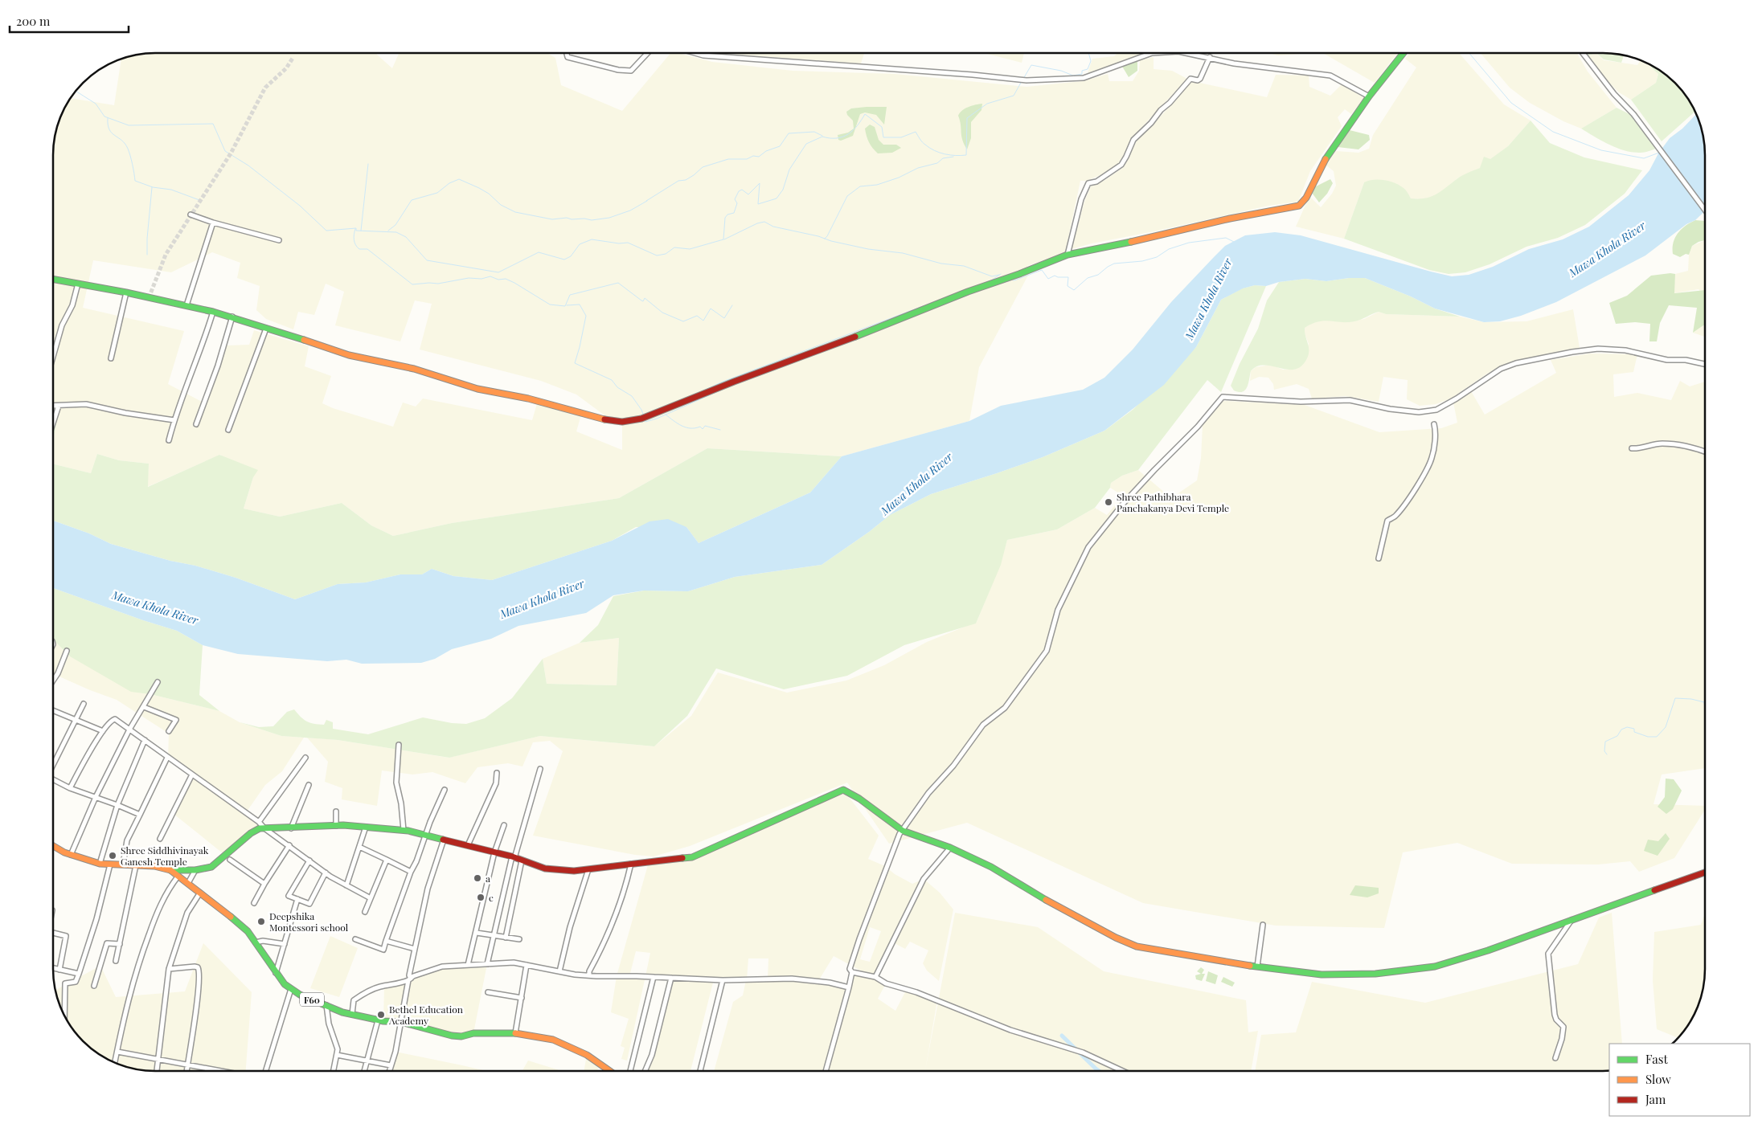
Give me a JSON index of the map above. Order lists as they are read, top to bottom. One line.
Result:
{"streets":{"street":["F60"]},"water":["Mawa Khola River"],"places":["Shree Pathibhara Panchakanya Devi Temple","Shree Siddhivinayak Ganesh Temple","a","c","Deepshika Montessori school","Bethel Education Academy"],"legend":["Fast","Slow","Jam"],"scale_bar":"200 m"}
